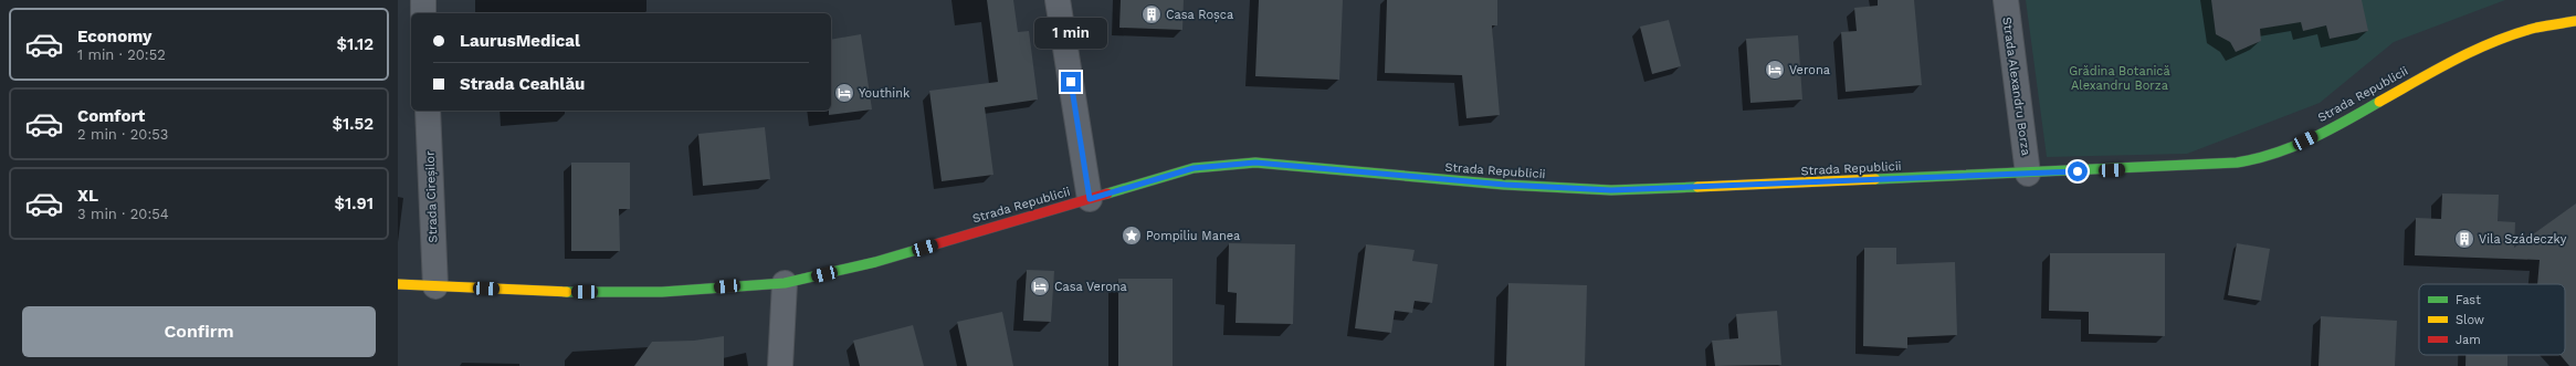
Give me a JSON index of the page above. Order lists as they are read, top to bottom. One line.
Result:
{"streets":{"street":["Strada Alexandru Borza","Strada Republicii","Strada Cireșilor"]},"crossings":[["Strada Alexandru Borza","Strada Republicii"],["Strada Republicii","Strada Cireșilor"]],"parks":["Grădina Botanică Alexandru Borza"],"places":{"building":["Casa Roșca","Vila Szádeczky"],"hotel":["Verona","Youthink","Casa Verona"],"place":["Pompiliu Manea"]},"legend":["Fast","Slow","Jam"],"page":{"list":[{"name":"Economy","note":"1 min · 20:52","value":"$1.12"},{"name":"Comfort","note":"2 min · 20:53","value":"$1.52"},{"name":"XL","note":"3 min · 20:54","value":"$1.91"}],"banner":["LaurusMedical","Strada Ceahlău"],"bubble":"1 min","buttons":"Confirm"}}
